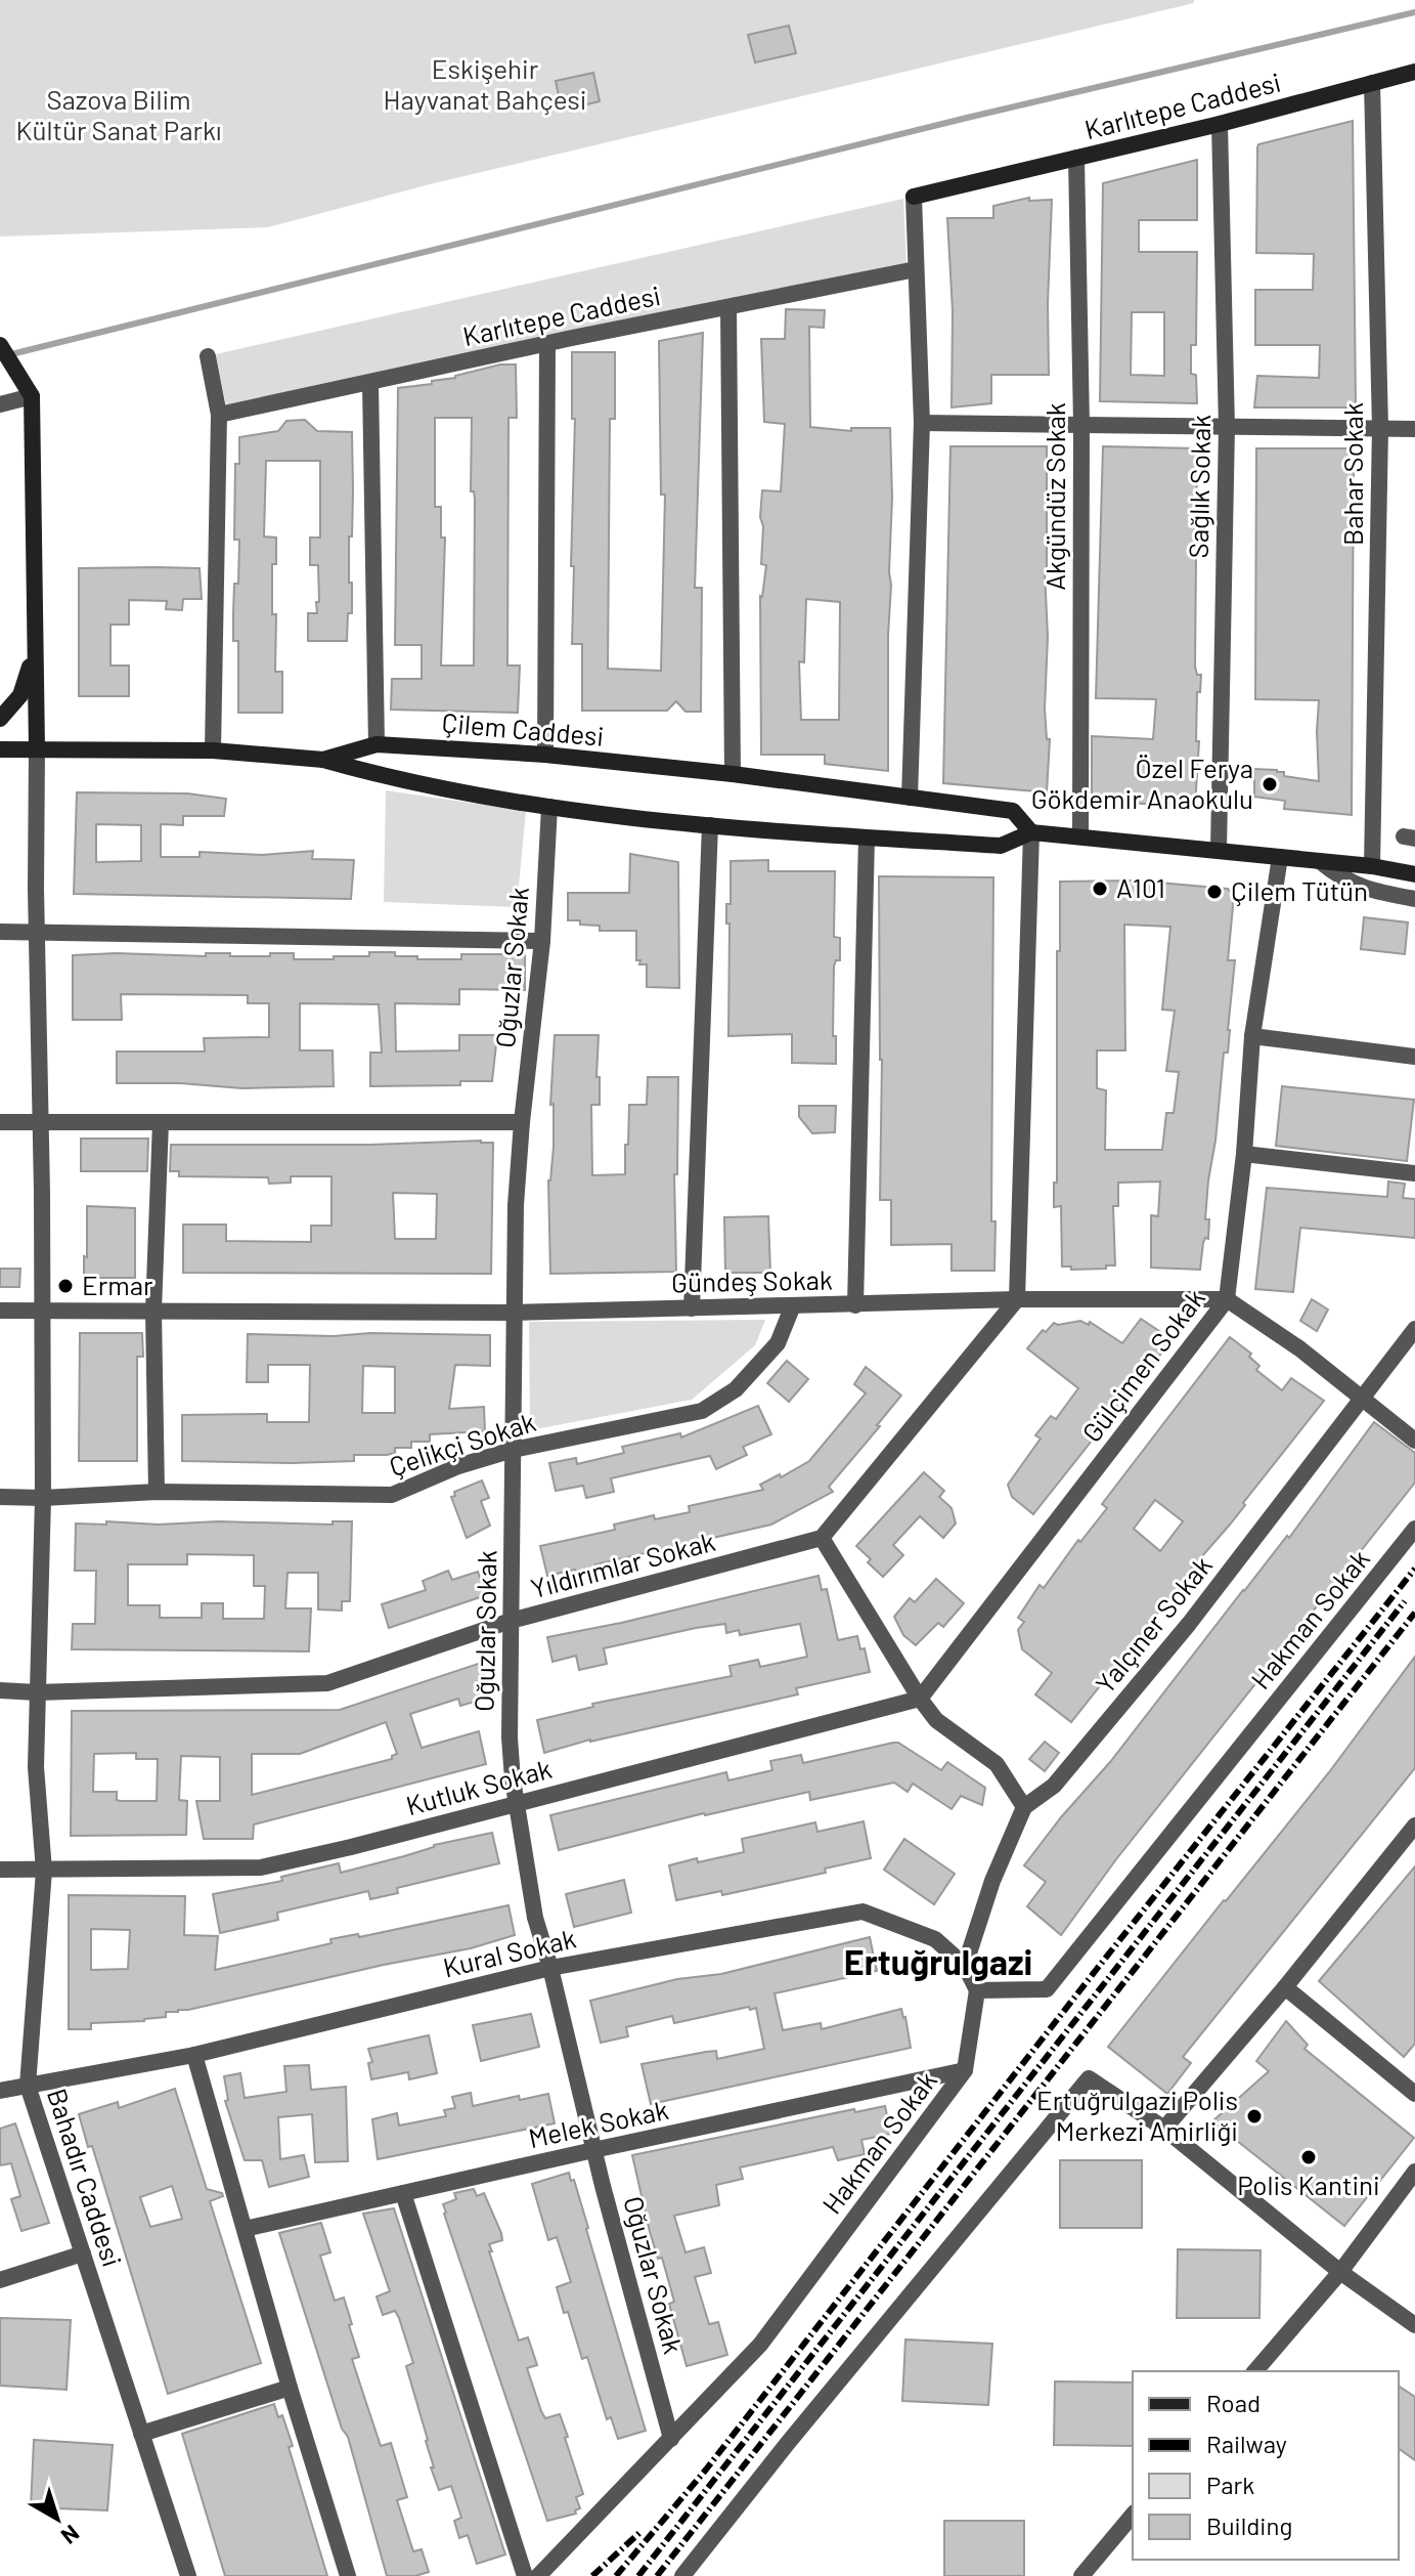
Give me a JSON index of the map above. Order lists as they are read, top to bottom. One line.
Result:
{"streets":{"main road":["Karlıtepe Caddesi","Çilem Caddesi"],"street":["Bahar Sokak","Sağlık Sokak","Akgündüz Sokak","Oğuzlar Sokak","Gündeş Sokak","Gülçimen Sokak","Çelikçi Sokak","Yıldırımlar Sokak","Hakman Sokak","Yalçıner Sokak","Kutluk Sokak","Kural Sokak","Melek Sokak","Bahadır Caddesi"]},"crossings":[["Karlıtepe Caddesi","Bahar Sokak"],["Karlıtepe Caddesi","Sağlık Sokak"],["Karlıtepe Caddesi","Akgündüz Sokak"],["Çilem Caddesi","Bahadır Caddesi"],["Oğuzlar Sokak","Gündeş Sokak"],["Oğuzlar Sokak","Çelikçi Sokak"],["Oğuzlar Sokak","Yıldırımlar Sokak"],["Oğuzlar Sokak","Hakman Sokak"],["Oğuzlar Sokak","Kutluk Sokak"],["Oğuzlar Sokak","Kural Sokak"],["Oğuzlar Sokak","Melek Sokak"],["Gündeş Sokak","Gülçimen Sokak"],["Gündeş Sokak","Çelikçi Sokak"],["Gündeş Sokak","Bahadır Caddesi"],["Gülçimen Sokak","Kutluk Sokak"],["Çelikçi Sokak","Bahadır Caddesi"],["Yıldırımlar Sokak","Bahadır Caddesi"],["Hakman Sokak","Kural Sokak"],["Hakman Sokak","Melek Sokak"],["Yalçıner Sokak","Kural Sokak"],["Kutluk Sokak","Bahadır Caddesi"],["Kural Sokak","Bahadır Caddesi"]],"districts":["Ertuğrulgazi"],"parks":["Eskişehir Hayvanat Bahçesi","Sazova Bilim Kültür Sanat Parkı"],"places":["Özel Ferya Gökdemir Anaokulu","A101","Çilem Tütün","Ermar","Ertuğrulgazi Polis Merkezi Amirliği","Polis Kantini"],"legend":["Road","Railway","Park","Building"],"north":"bottom right"}
